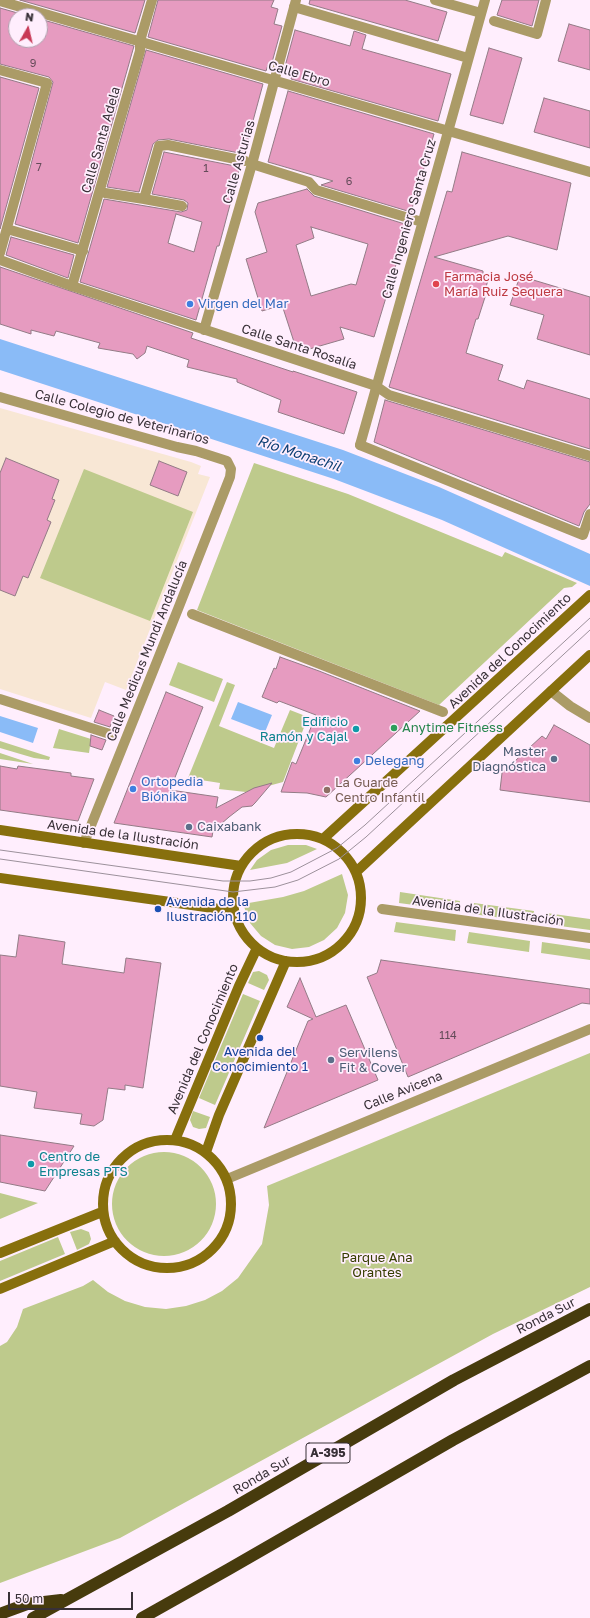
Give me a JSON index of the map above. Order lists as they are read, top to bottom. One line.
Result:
{"streets":{"highway":["Ronda Sur","A-395"],"main road":["Avenida del Conocimiento","Avenida de la Ilustración"],"street":["Calle Ebro","Calle Santa Adela","Calle Asturias","Calle Ingeniero Santa Cruz","Calle Santa Rosalía","Calle Colegio de Veterinarios","Calle Medicus Mundi Andalucía","Calle Avicena"]},"crossings":[["Calle Ebro","Calle Santa Adela"],["Calle Ebro","Calle Asturias"],["Calle Ebro","Calle Ingeniero Santa Cruz"],["Calle Santa Adela","Calle Santa Rosalía"],["Calle Asturias","Calle Santa Rosalía"],["Calle Ingeniero Santa Cruz","Calle Santa Rosalía"],["Calle Colegio de Veterinarios","Calle Medicus Mundi Andalucía"],["Calle Medicus Mundi Andalucía","Avenida de la Ilustración"],["Avenida del Conocimiento","Avenida de la Ilustración"],["Avenida del Conocimiento","Calle Avicena"]],"water":["Río Monachil"],"parks":["Parque Ana Orantes"],"places":["Farmacia José María Ruiz Sequera","Virgen del Mar","Anytime Fitness","Edificio Ramón y Cajal","Master Diagnóstica","Delegang","Ortopedia Biónika","La Guarde Centro Infantil","Caixabank","Avenida de la Ilustración 110","Avenida del Conocimiento 1","Servilens Fit & Cover","Centro de Empresas PTS"],"house_numbers":["9","7","1","6","114"],"scale_bar":"50 m","north":"top"}
